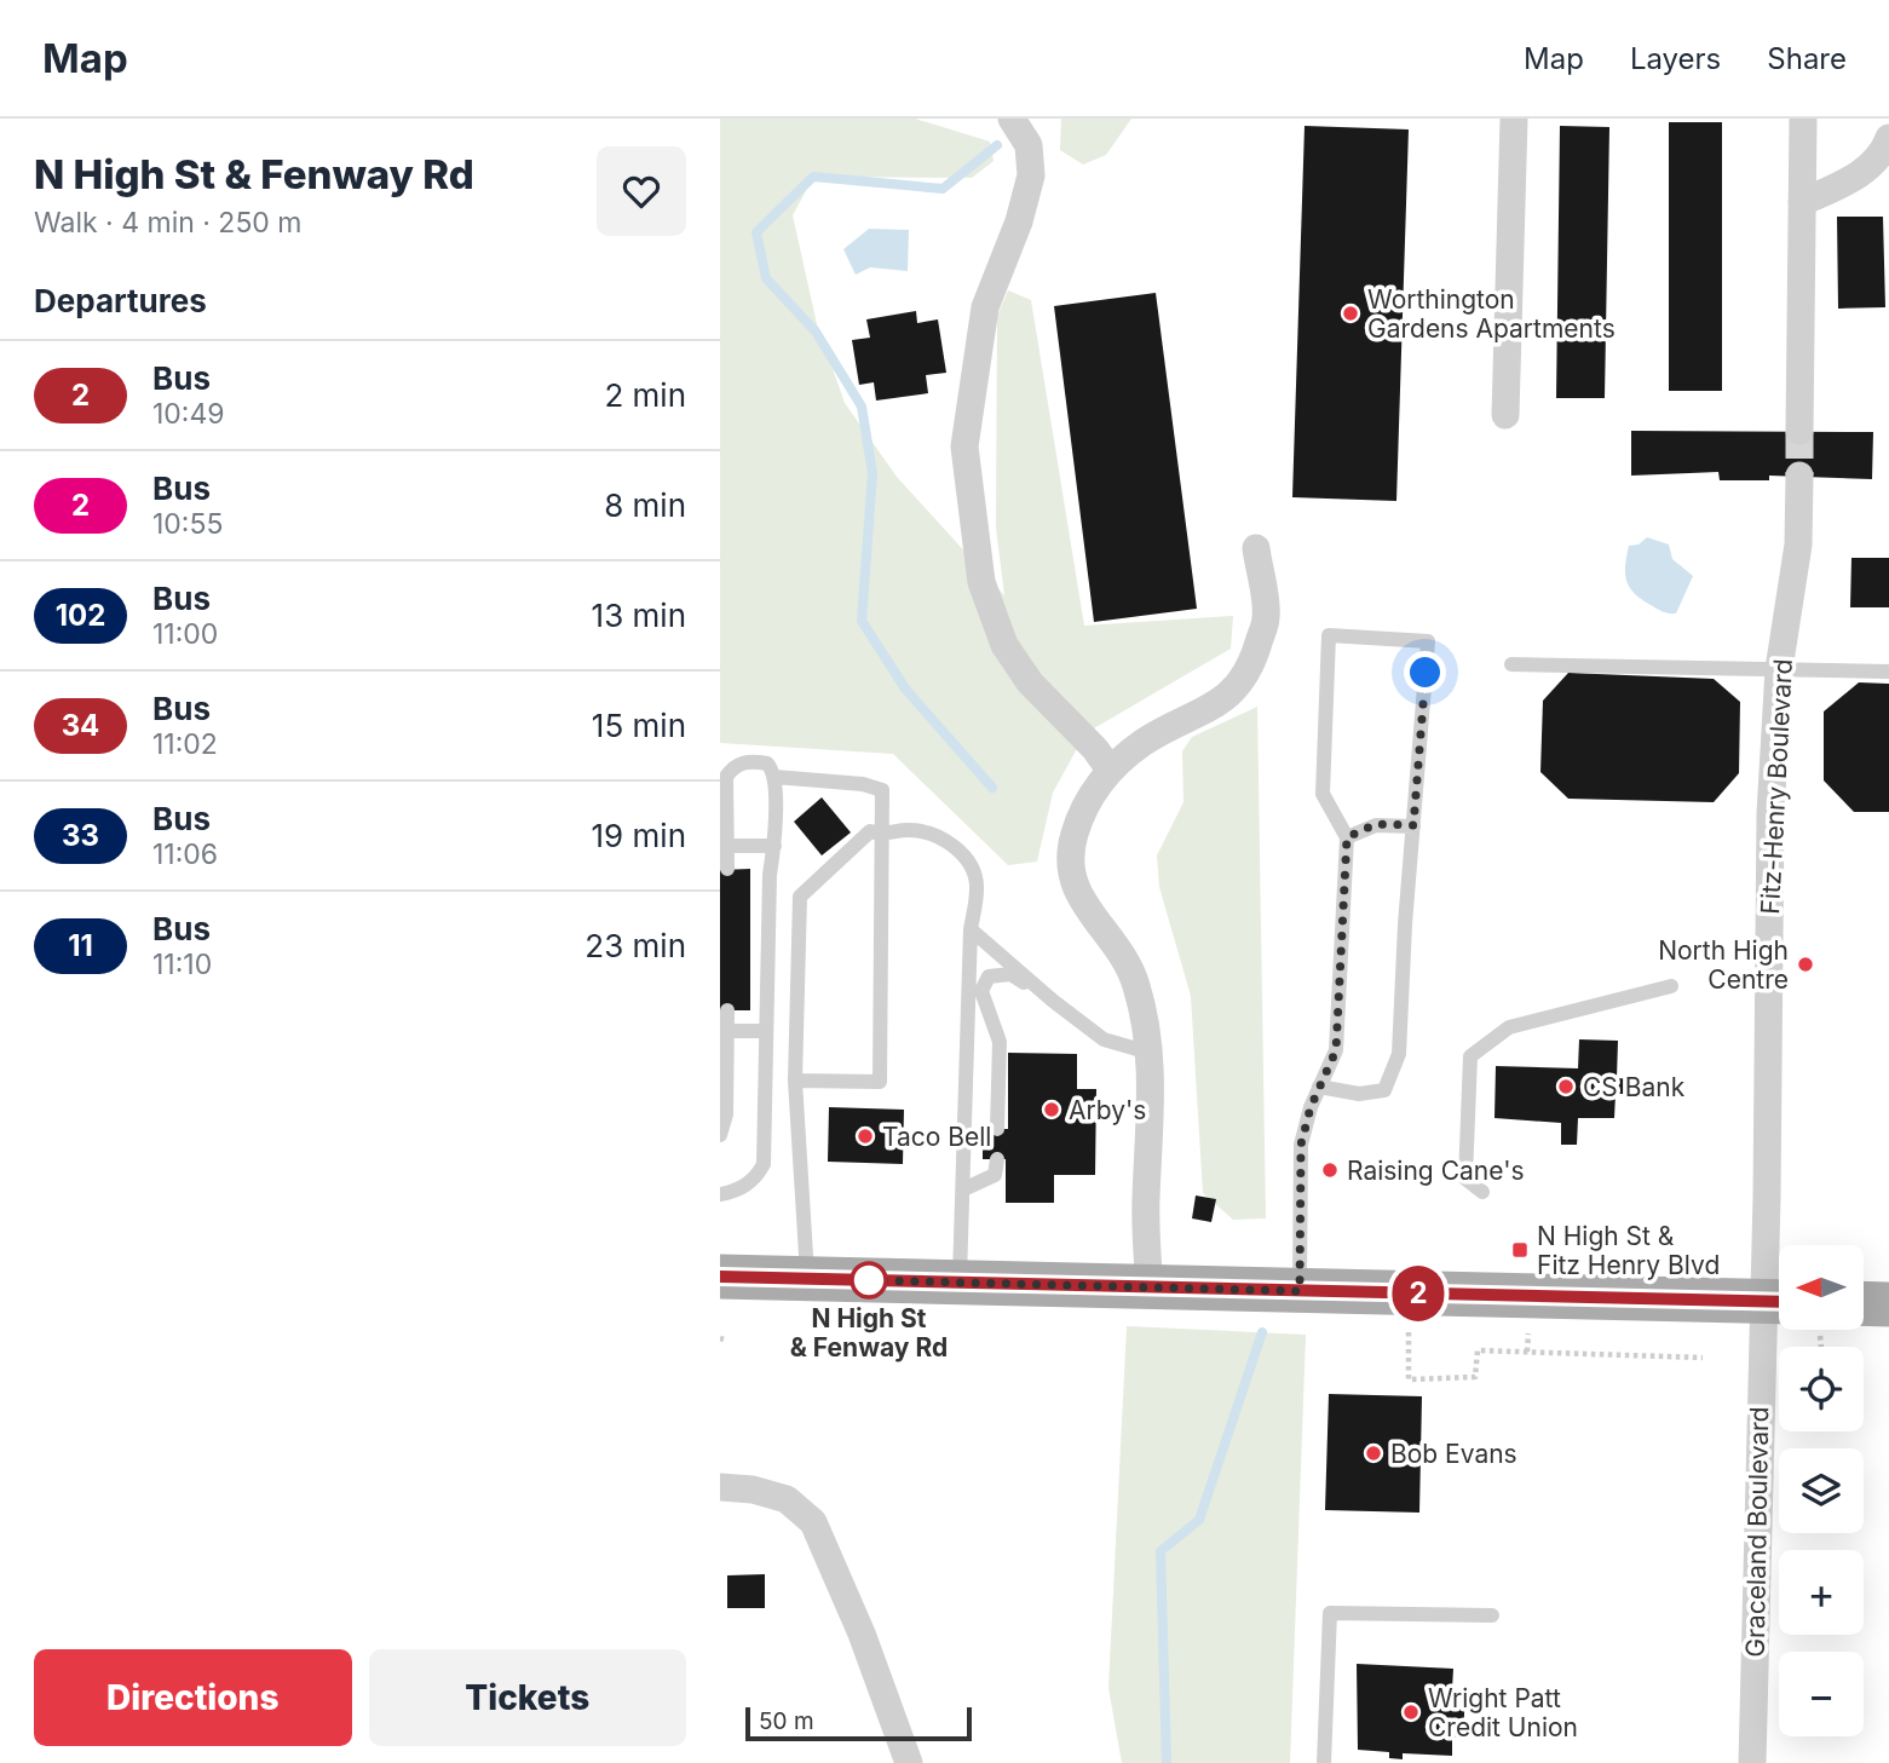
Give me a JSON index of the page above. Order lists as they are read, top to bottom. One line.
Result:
{"streets":{"street":["Fitz-Henry Boulevard","Graceland Boulevard"]},"places":{"other":["Worthington Gardens Apartments","North High Centre","CS Bank","Arby's","Taco Bell","Raising Cane's","N High St & Fenway Rd","Bob Evans","Wright Patt Credit Union"],"transit":["N High St & Fitz Henry Blvd"]},"lines":["bus line 2"],"scale_bar":"50 m","north":"left","page":{"header":"Map","nav":["Map","Layers","Share"],"heading":[["N High St & Fenway Rd","Walk · 4 min · 250 m"],"Departures"],"on_map":"2","list":[{"mark":"2","name":"Bus","note":"10:49","value":"2 min"},{"mark":"2","name":"Bus","note":"10:55","value":"8 min"},{"mark":"102","name":"Bus","note":"11:00","value":"13 min"},{"mark":"34","name":"Bus","note":"11:02","value":"15 min"},{"mark":"33","name":"Bus","note":"11:06","value":"19 min"},{"mark":"11","name":"Bus","note":"11:10","value":"23 min"}],"map_buttons":["+","−"],"buttons":["Directions","Tickets"],"scale":"50 m"}}
